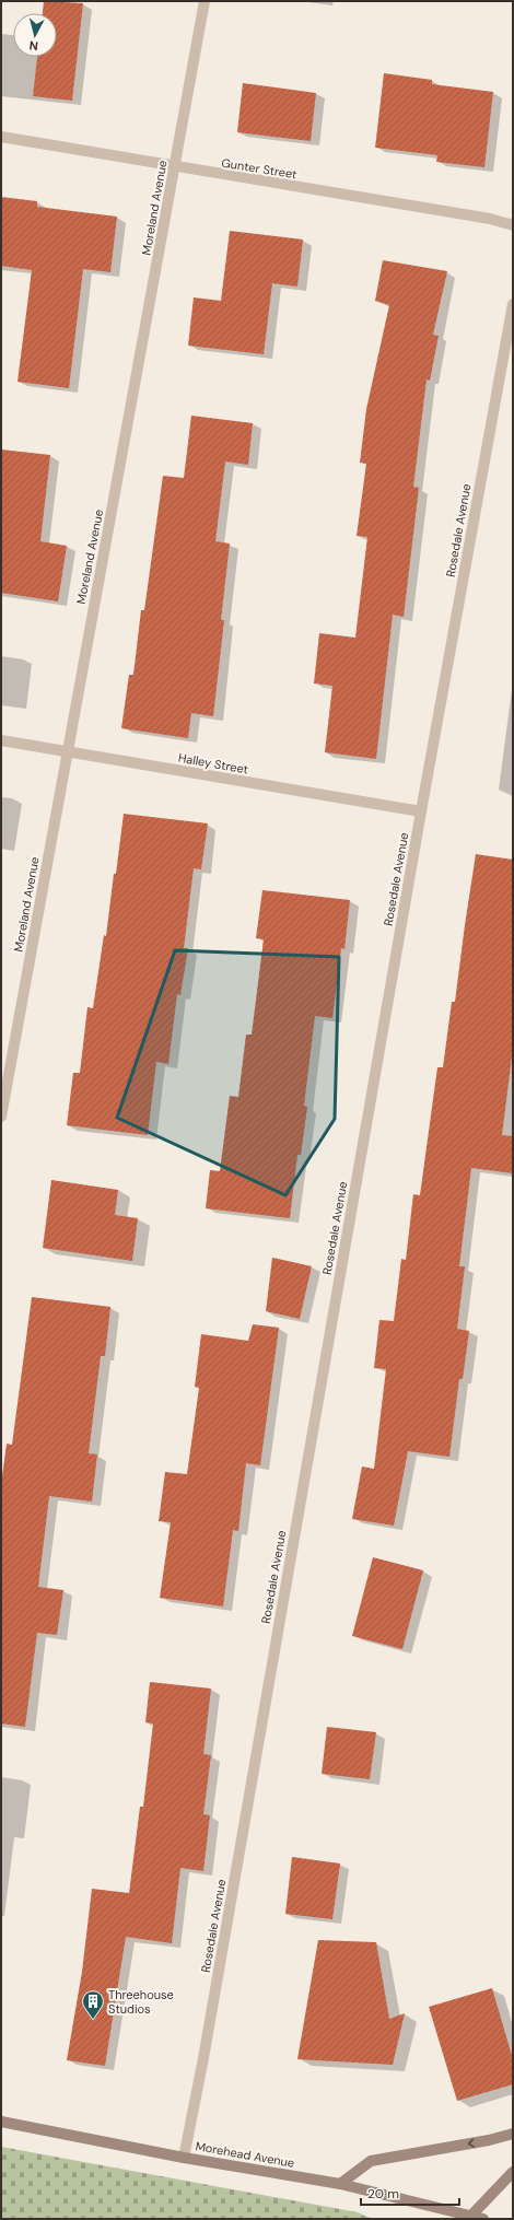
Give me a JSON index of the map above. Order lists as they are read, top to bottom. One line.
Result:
{"streets":{"street":["Gunter Street","Moreland Avenue","Rosedale Avenue","Halley Street","Morehead Avenue"]},"crossings":[["Gunter Street","Moreland Avenue"],["Moreland Avenue","Halley Street"],["Rosedale Avenue","Halley Street"],["Rosedale Avenue","Morehead Avenue"]],"places":{"building":["Threehouse Studios"]},"scale_bar":"20 m","north":"bottom"}
